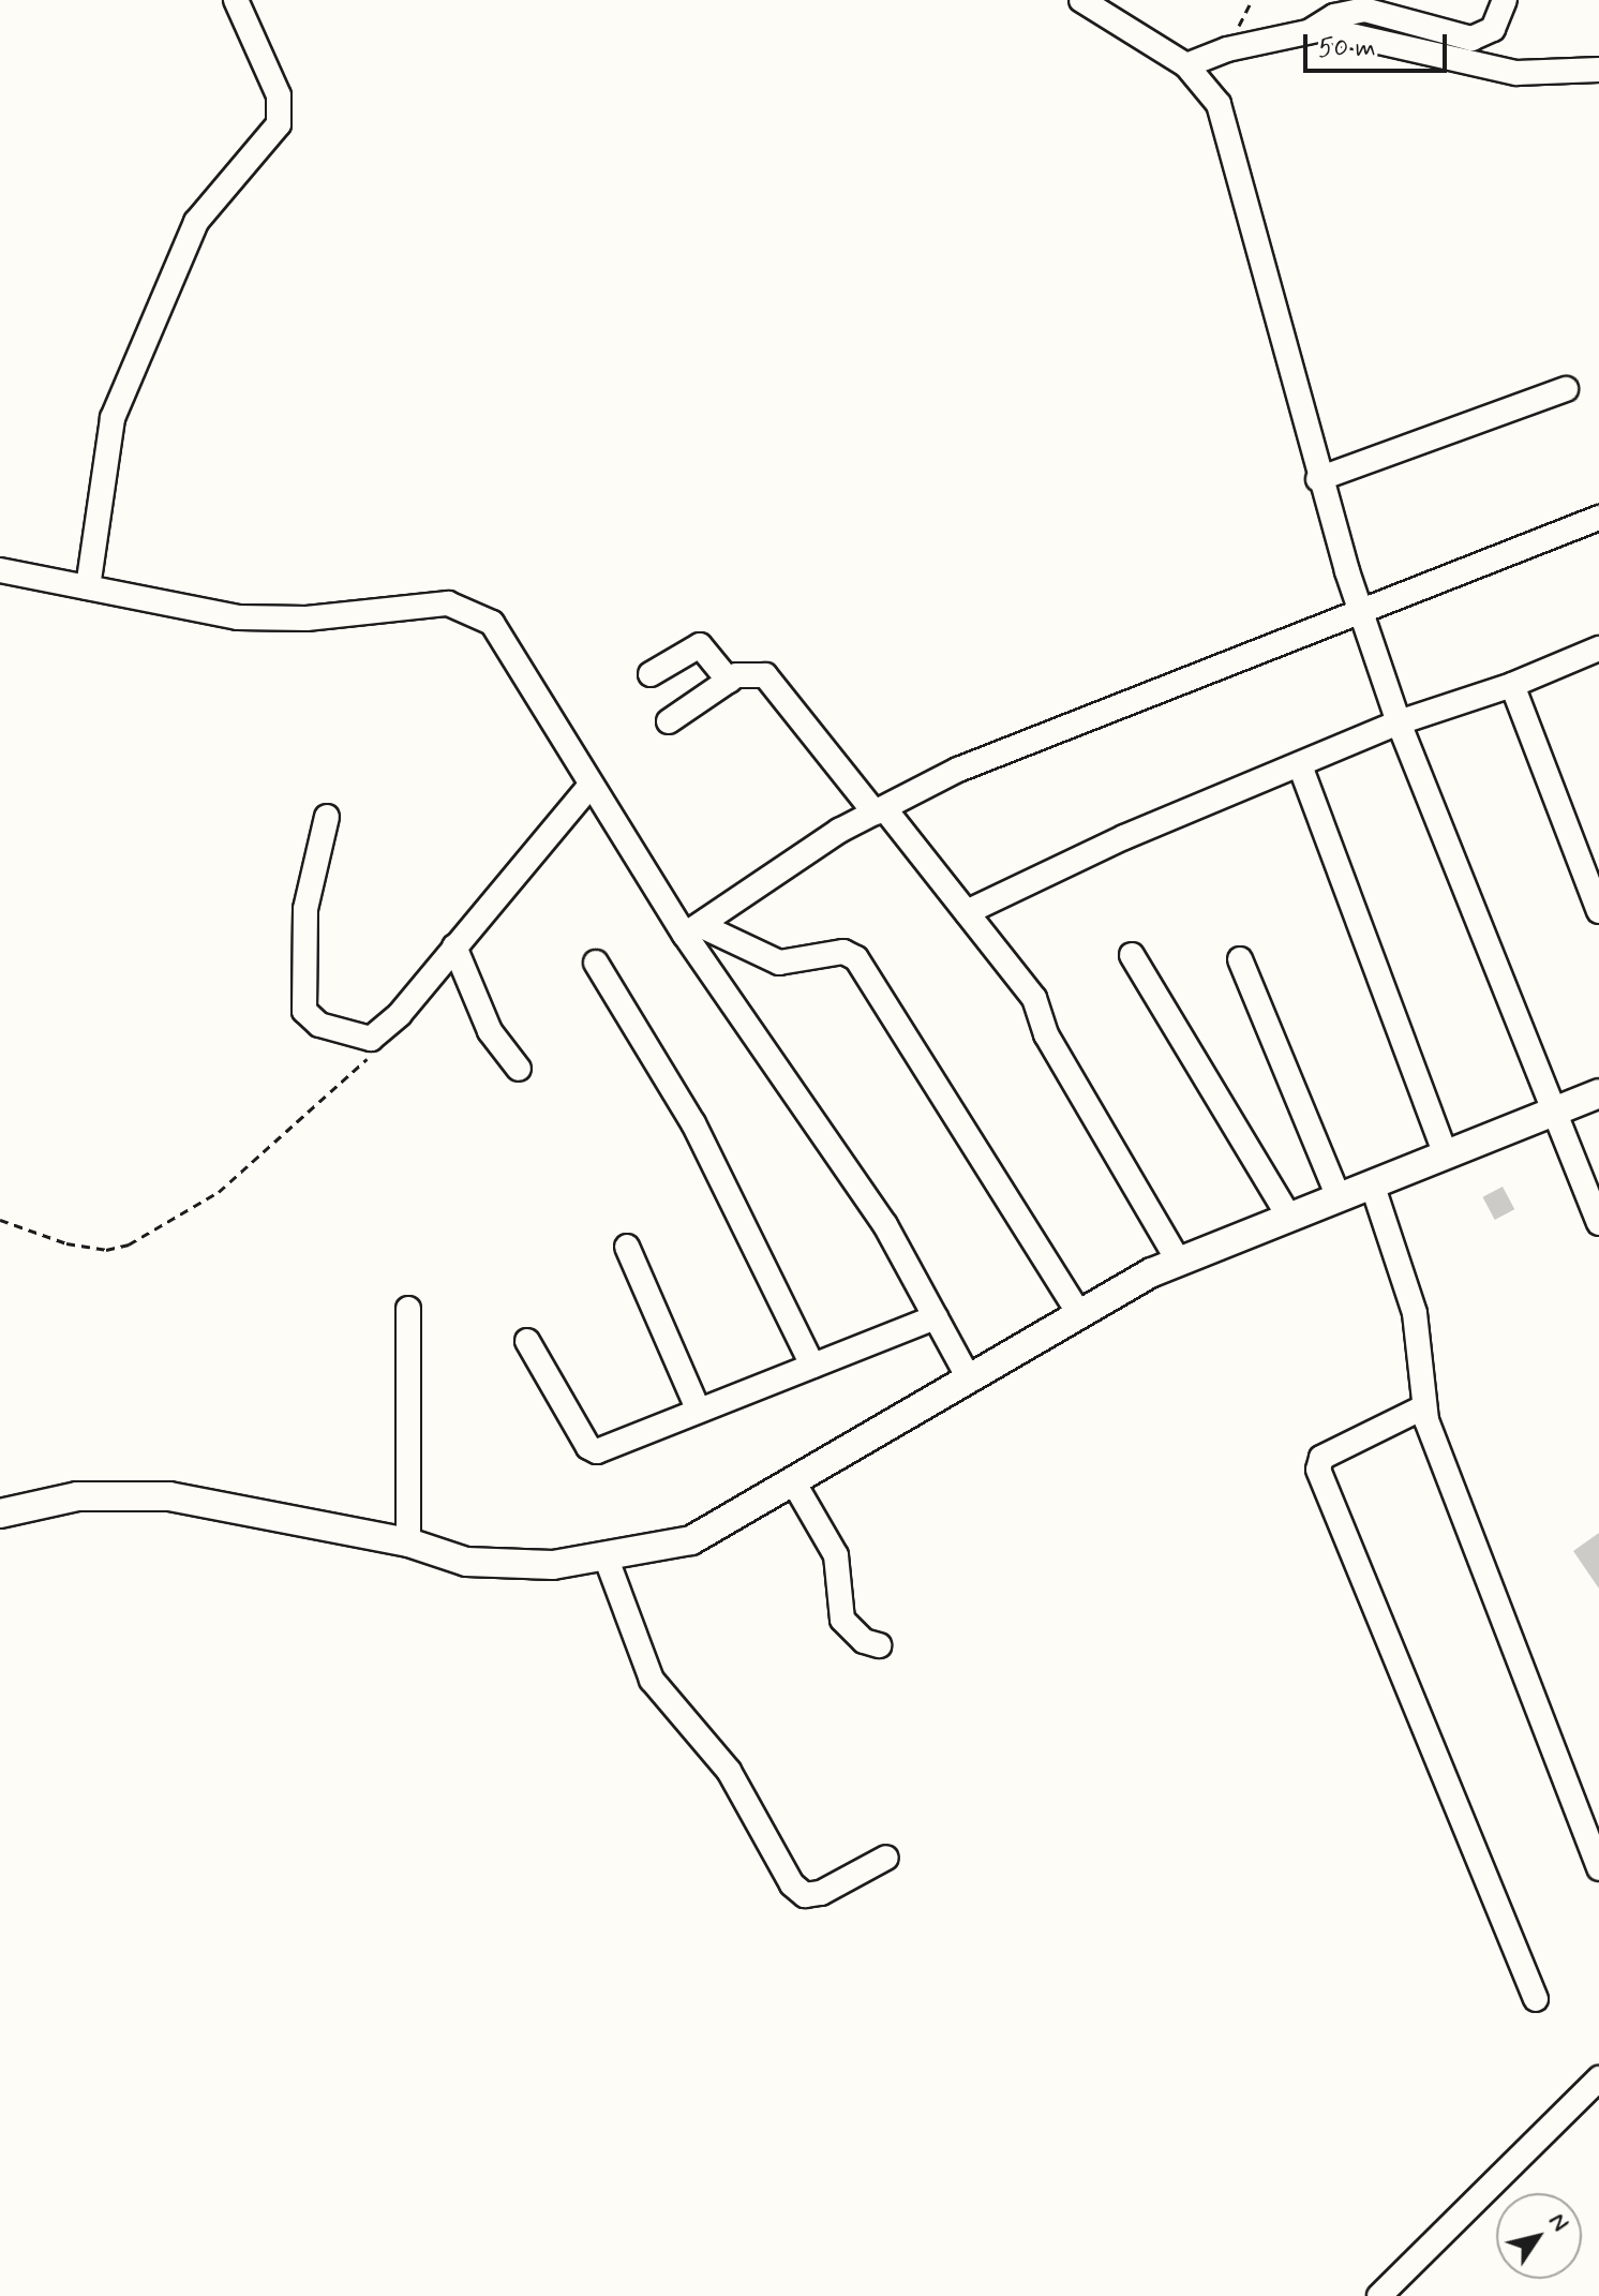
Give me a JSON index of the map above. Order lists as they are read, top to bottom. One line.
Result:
{"scale_bar":"50 m","north":"top right"}
